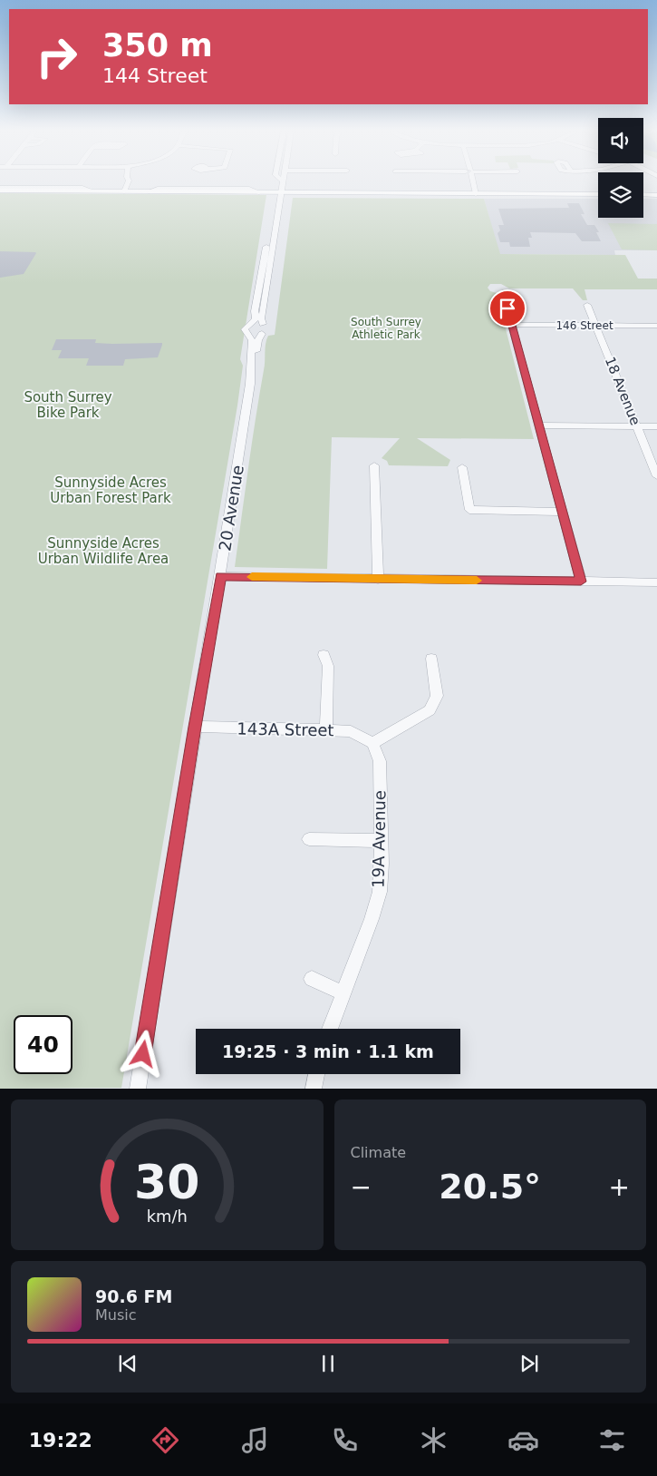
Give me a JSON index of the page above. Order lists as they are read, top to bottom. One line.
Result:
{"streets":{"street":["146 Street","18 Avenue","20 Avenue","143A Street","19A Avenue"]},"crossings":[["146 Street","18 Avenue"],["20 Avenue","143A Street"],["143A Street","19A Avenue"]],"parks":["South Surrey Athletic Park","South Surrey Bike Park","Sunnyside Acres Urban Forest Park","Sunnyside Acres Urban Wildlife Area"],"page":{"turn":["350 m","144 Street"],"limit":"40","trip":"19:25 · 3 min · 1.1 km","tile":"Climate","heat":["−","20.5°","+"],"song":["90.6 FM","Music"],"tabs":"19:22","gauge":["30","km/h"]}}
